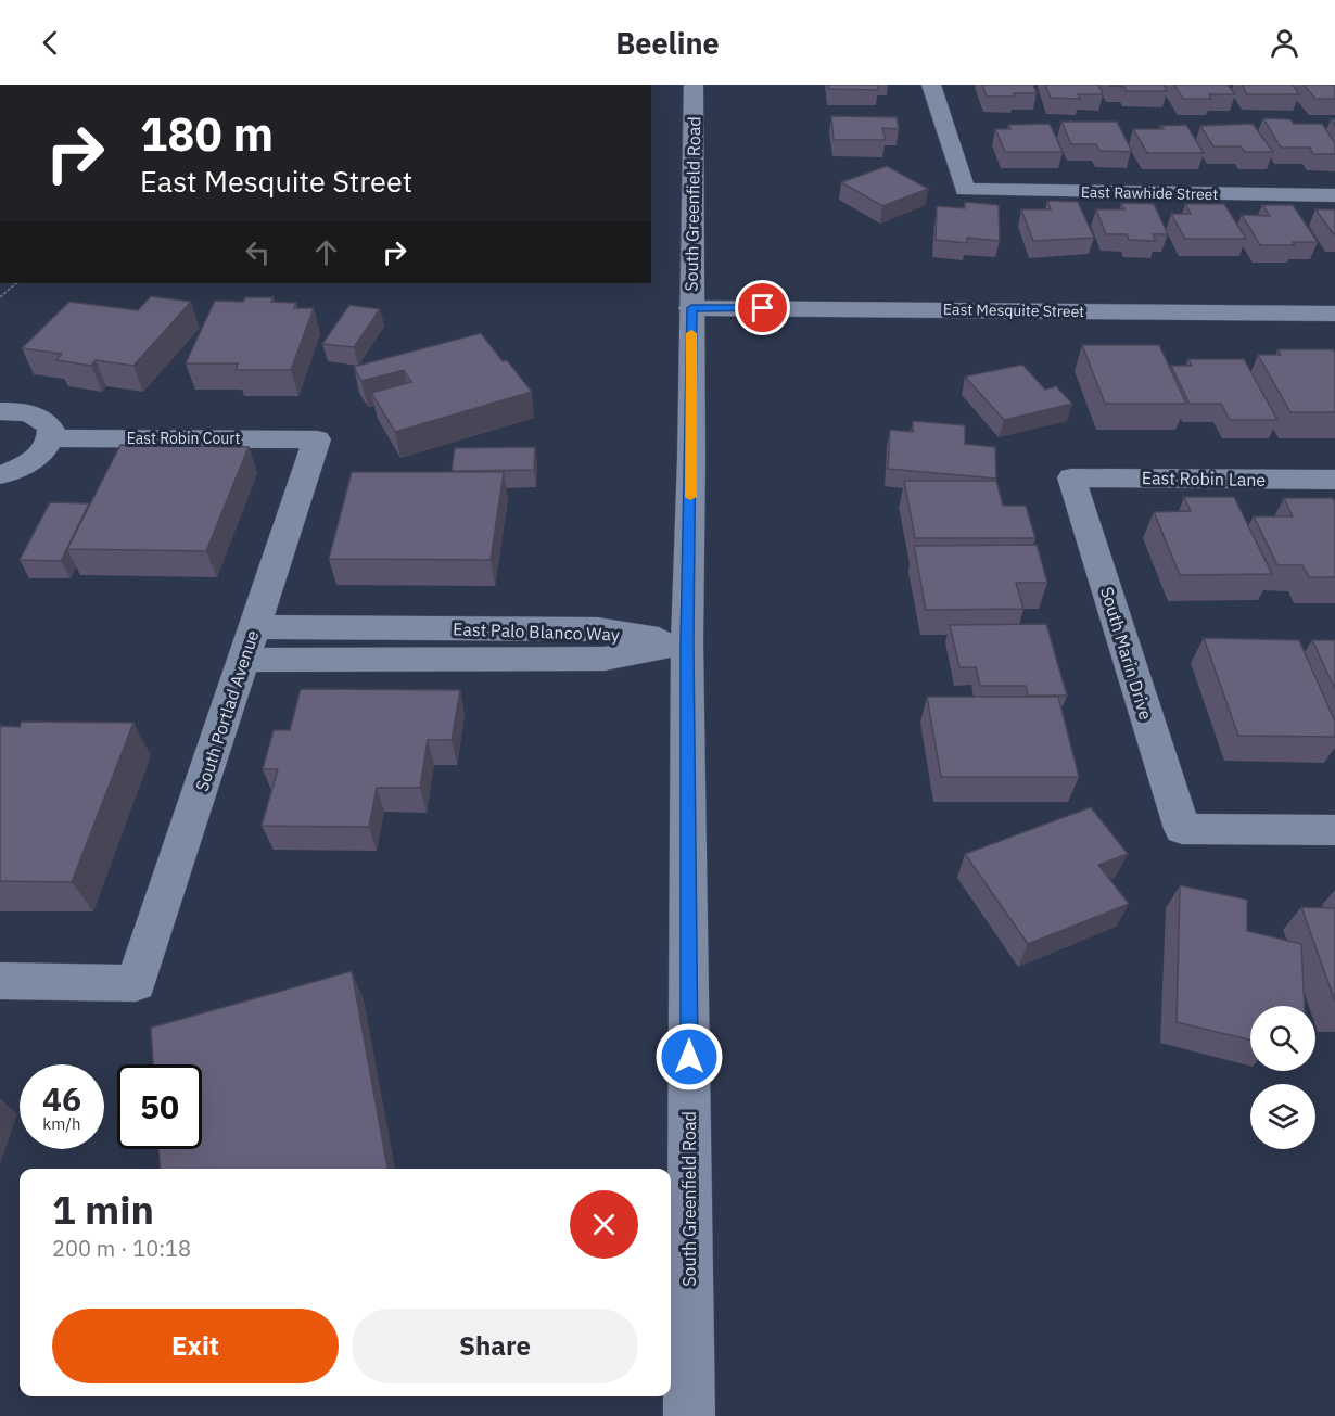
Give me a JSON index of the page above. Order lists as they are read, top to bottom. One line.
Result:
{"streets":{"street":["East Rawhide Street","South Greenfield Road","East Mesquite Street","East Robin Court","East Robin Lane","East Palo Blanco Way","South Marin Drive","South Portlad Avenue"]},"crossings":[["South Greenfield Road","East Mesquite Street"],["South Greenfield Road","East Palo Blanco Way"],["East Robin Court","South Portlad Avenue"],["East Robin Lane","South Marin Drive"],["East Palo Blanco Way","South Portlad Avenue"]],"page":{"header":"Beeline","turn":["180 m","East Mesquite Street"],"speed":"46 km/h","limit":"50","heading":["1 min","200 m · 10:18"],"buttons":["Exit","Share"]}}
